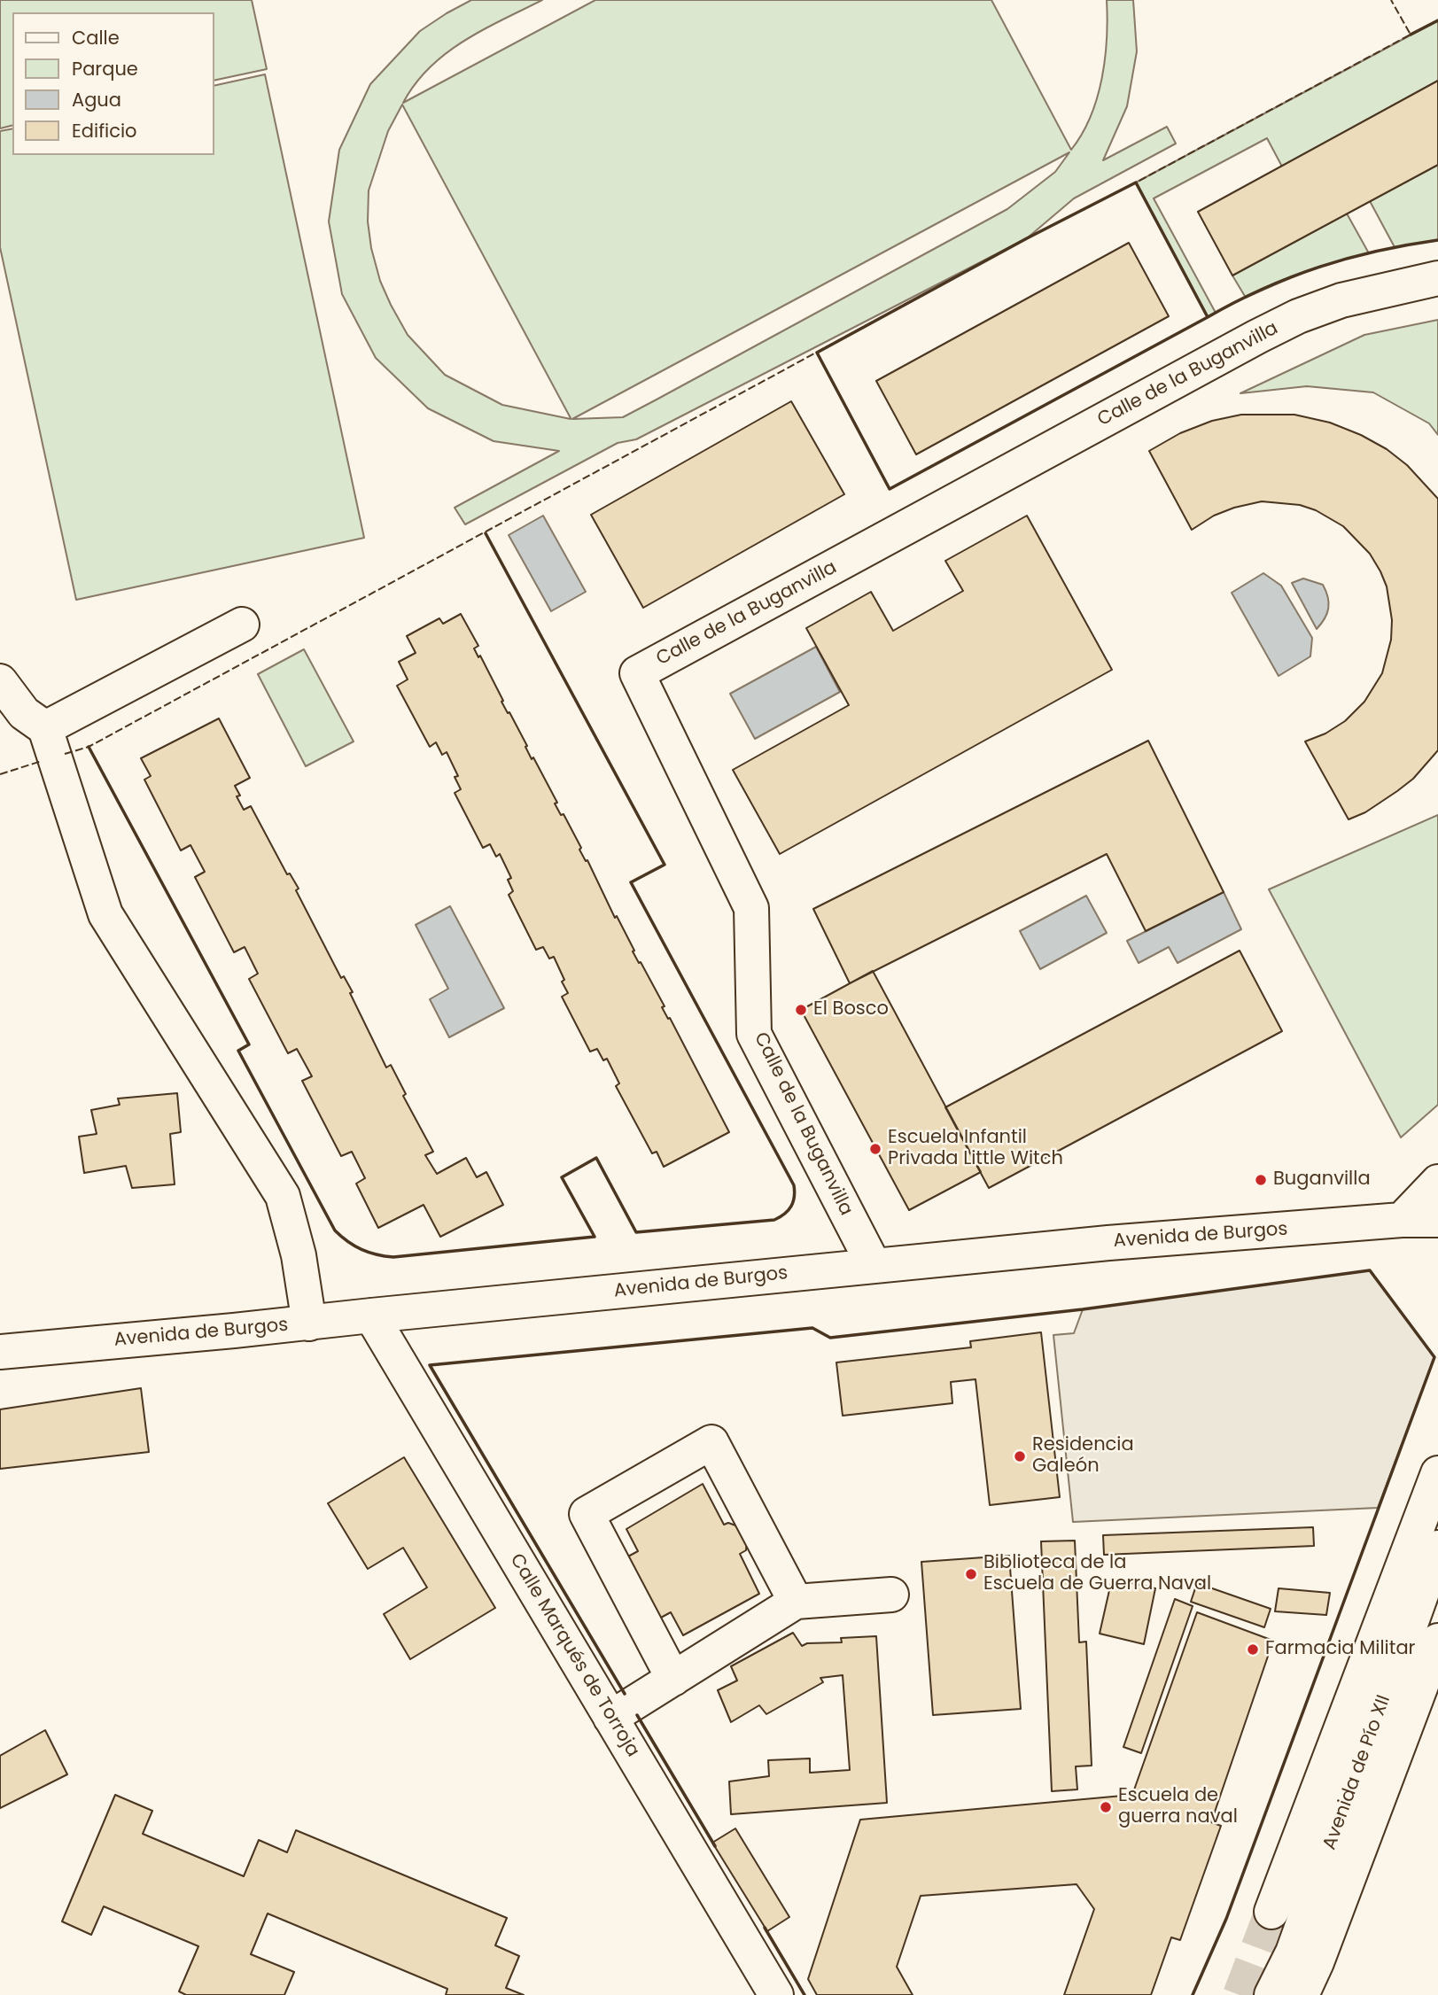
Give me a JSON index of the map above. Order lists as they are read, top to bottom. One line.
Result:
{"streets":{"street":["Calle de la Buganvilla","Avenida de Burgos","Calle Marqués de Torroja","Avenida de Pío XII"]},"crossings":[["Calle de la Buganvilla","Avenida de Burgos"],["Avenida de Burgos","Calle Marqués de Torroja"]],"places":["El Bosco","Escuela Infantil Privada Little Witch","Buganvilla","Residencia Galeón","Biblioteca de la Escuela de Guerra Naval","Farmacia Militar","Escuela de guerra naval"],"legend":["Calle","Parque","Agua","Edificio"]}
